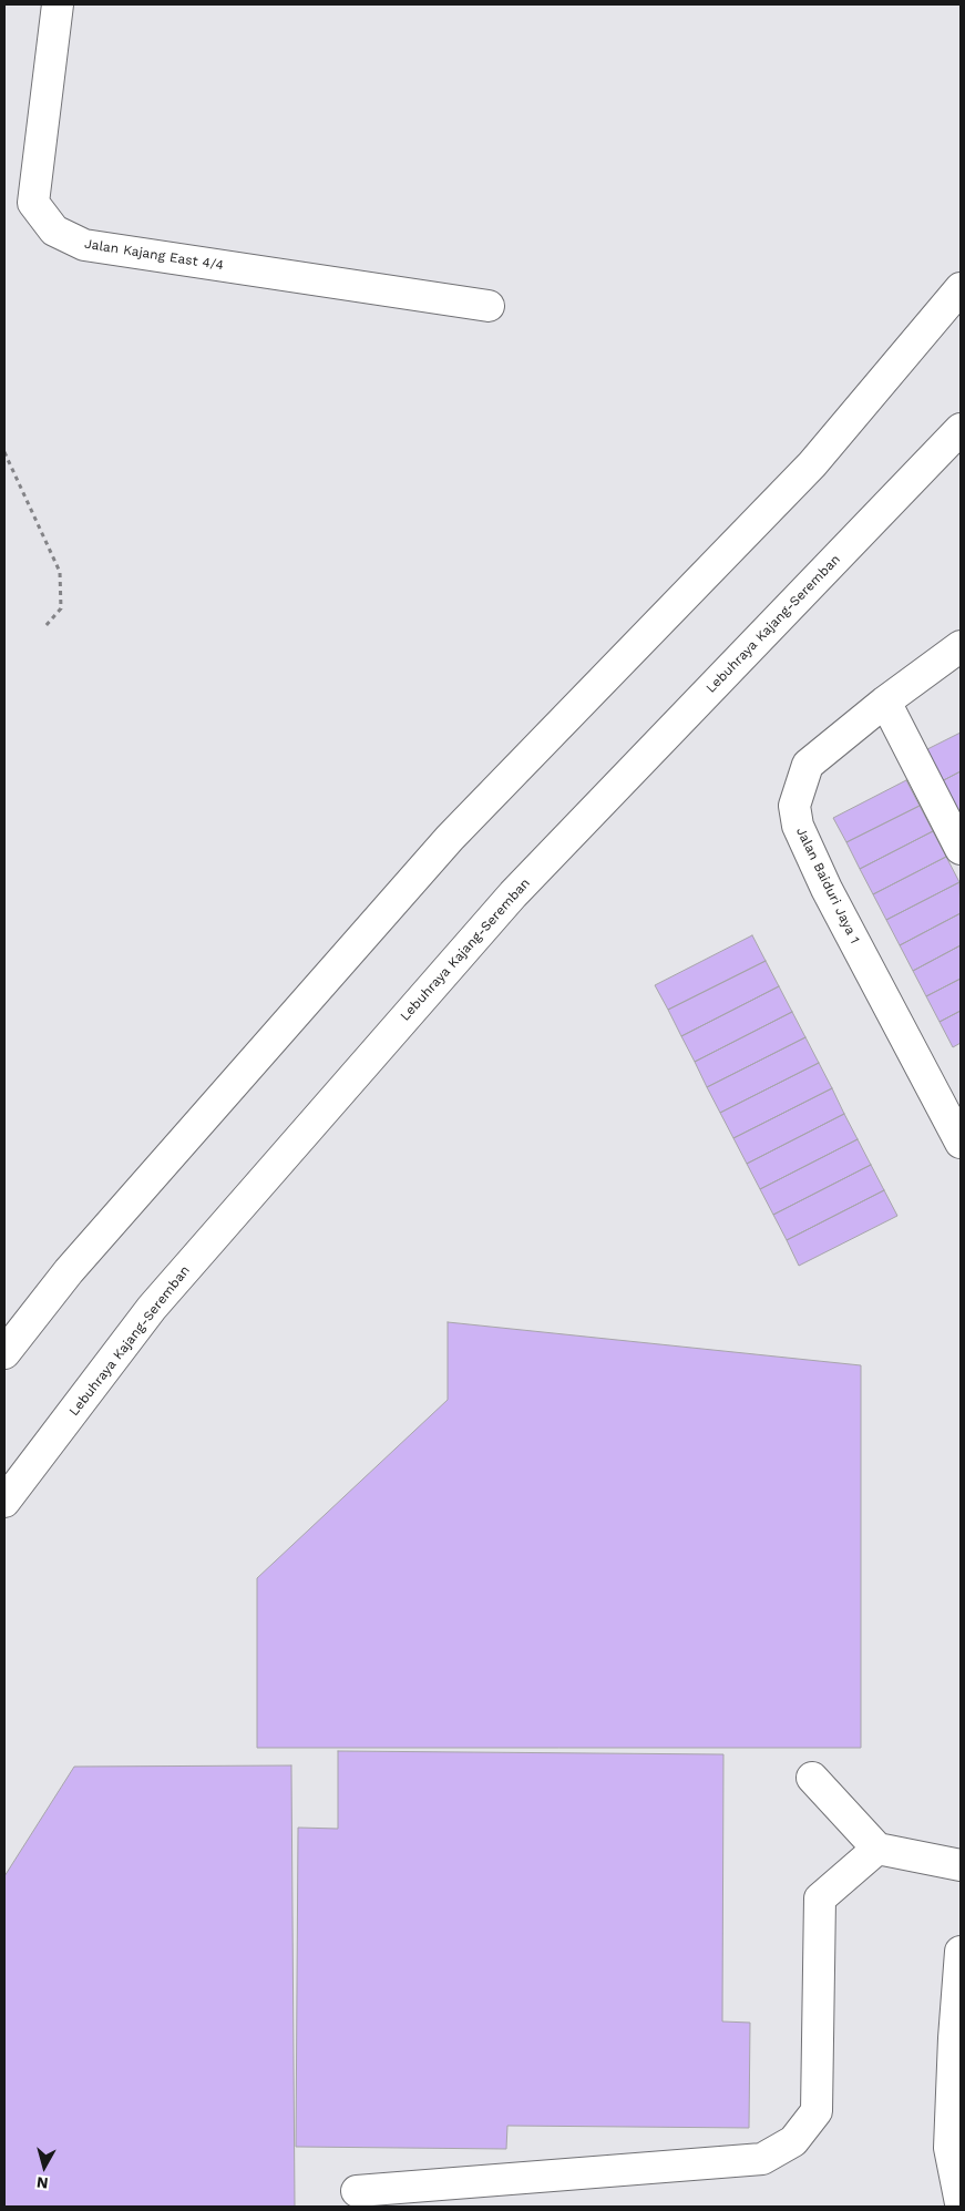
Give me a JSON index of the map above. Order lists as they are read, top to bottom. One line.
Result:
{"streets":{"main road":["Jalan Kajang East 4/4","Lebuhraya Kajang-Seremban","Jalan Baiduri Jaya 1"]},"north":"bottom"}
